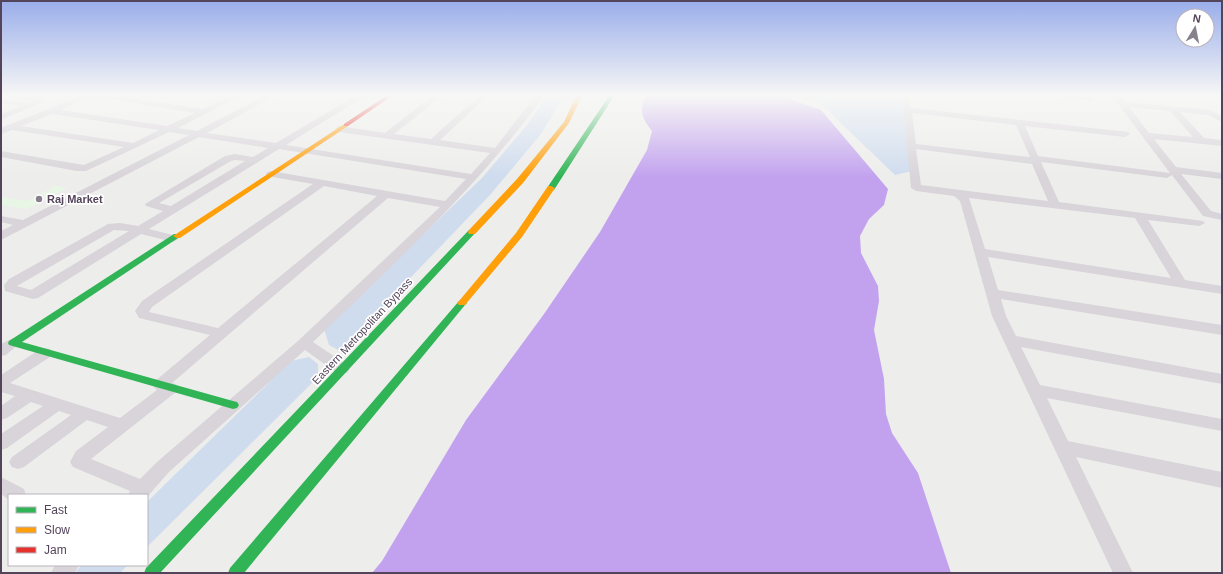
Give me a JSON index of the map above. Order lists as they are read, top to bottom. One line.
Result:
{"streets":{"main road":["Eastern Metropolitan Bypass"]},"places":["Raj Market"],"legend":["Fast","Slow","Jam"],"north":"top"}
